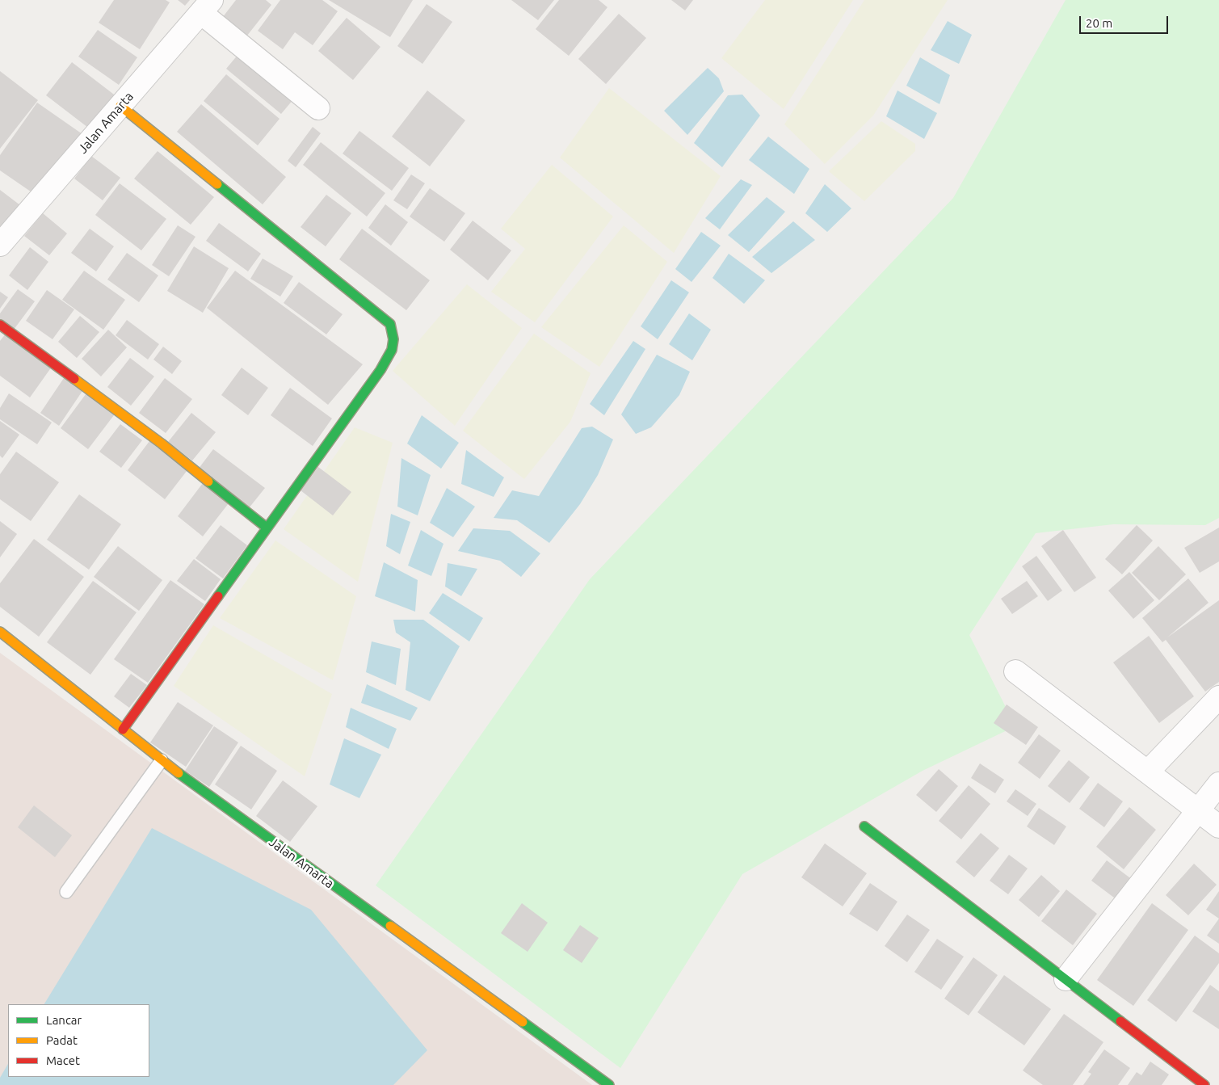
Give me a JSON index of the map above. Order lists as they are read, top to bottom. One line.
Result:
{"streets":{"street":["Jalan Amarta"]},"legend":["Lancar","Padat","Macet"],"scale_bar":"20 m"}
